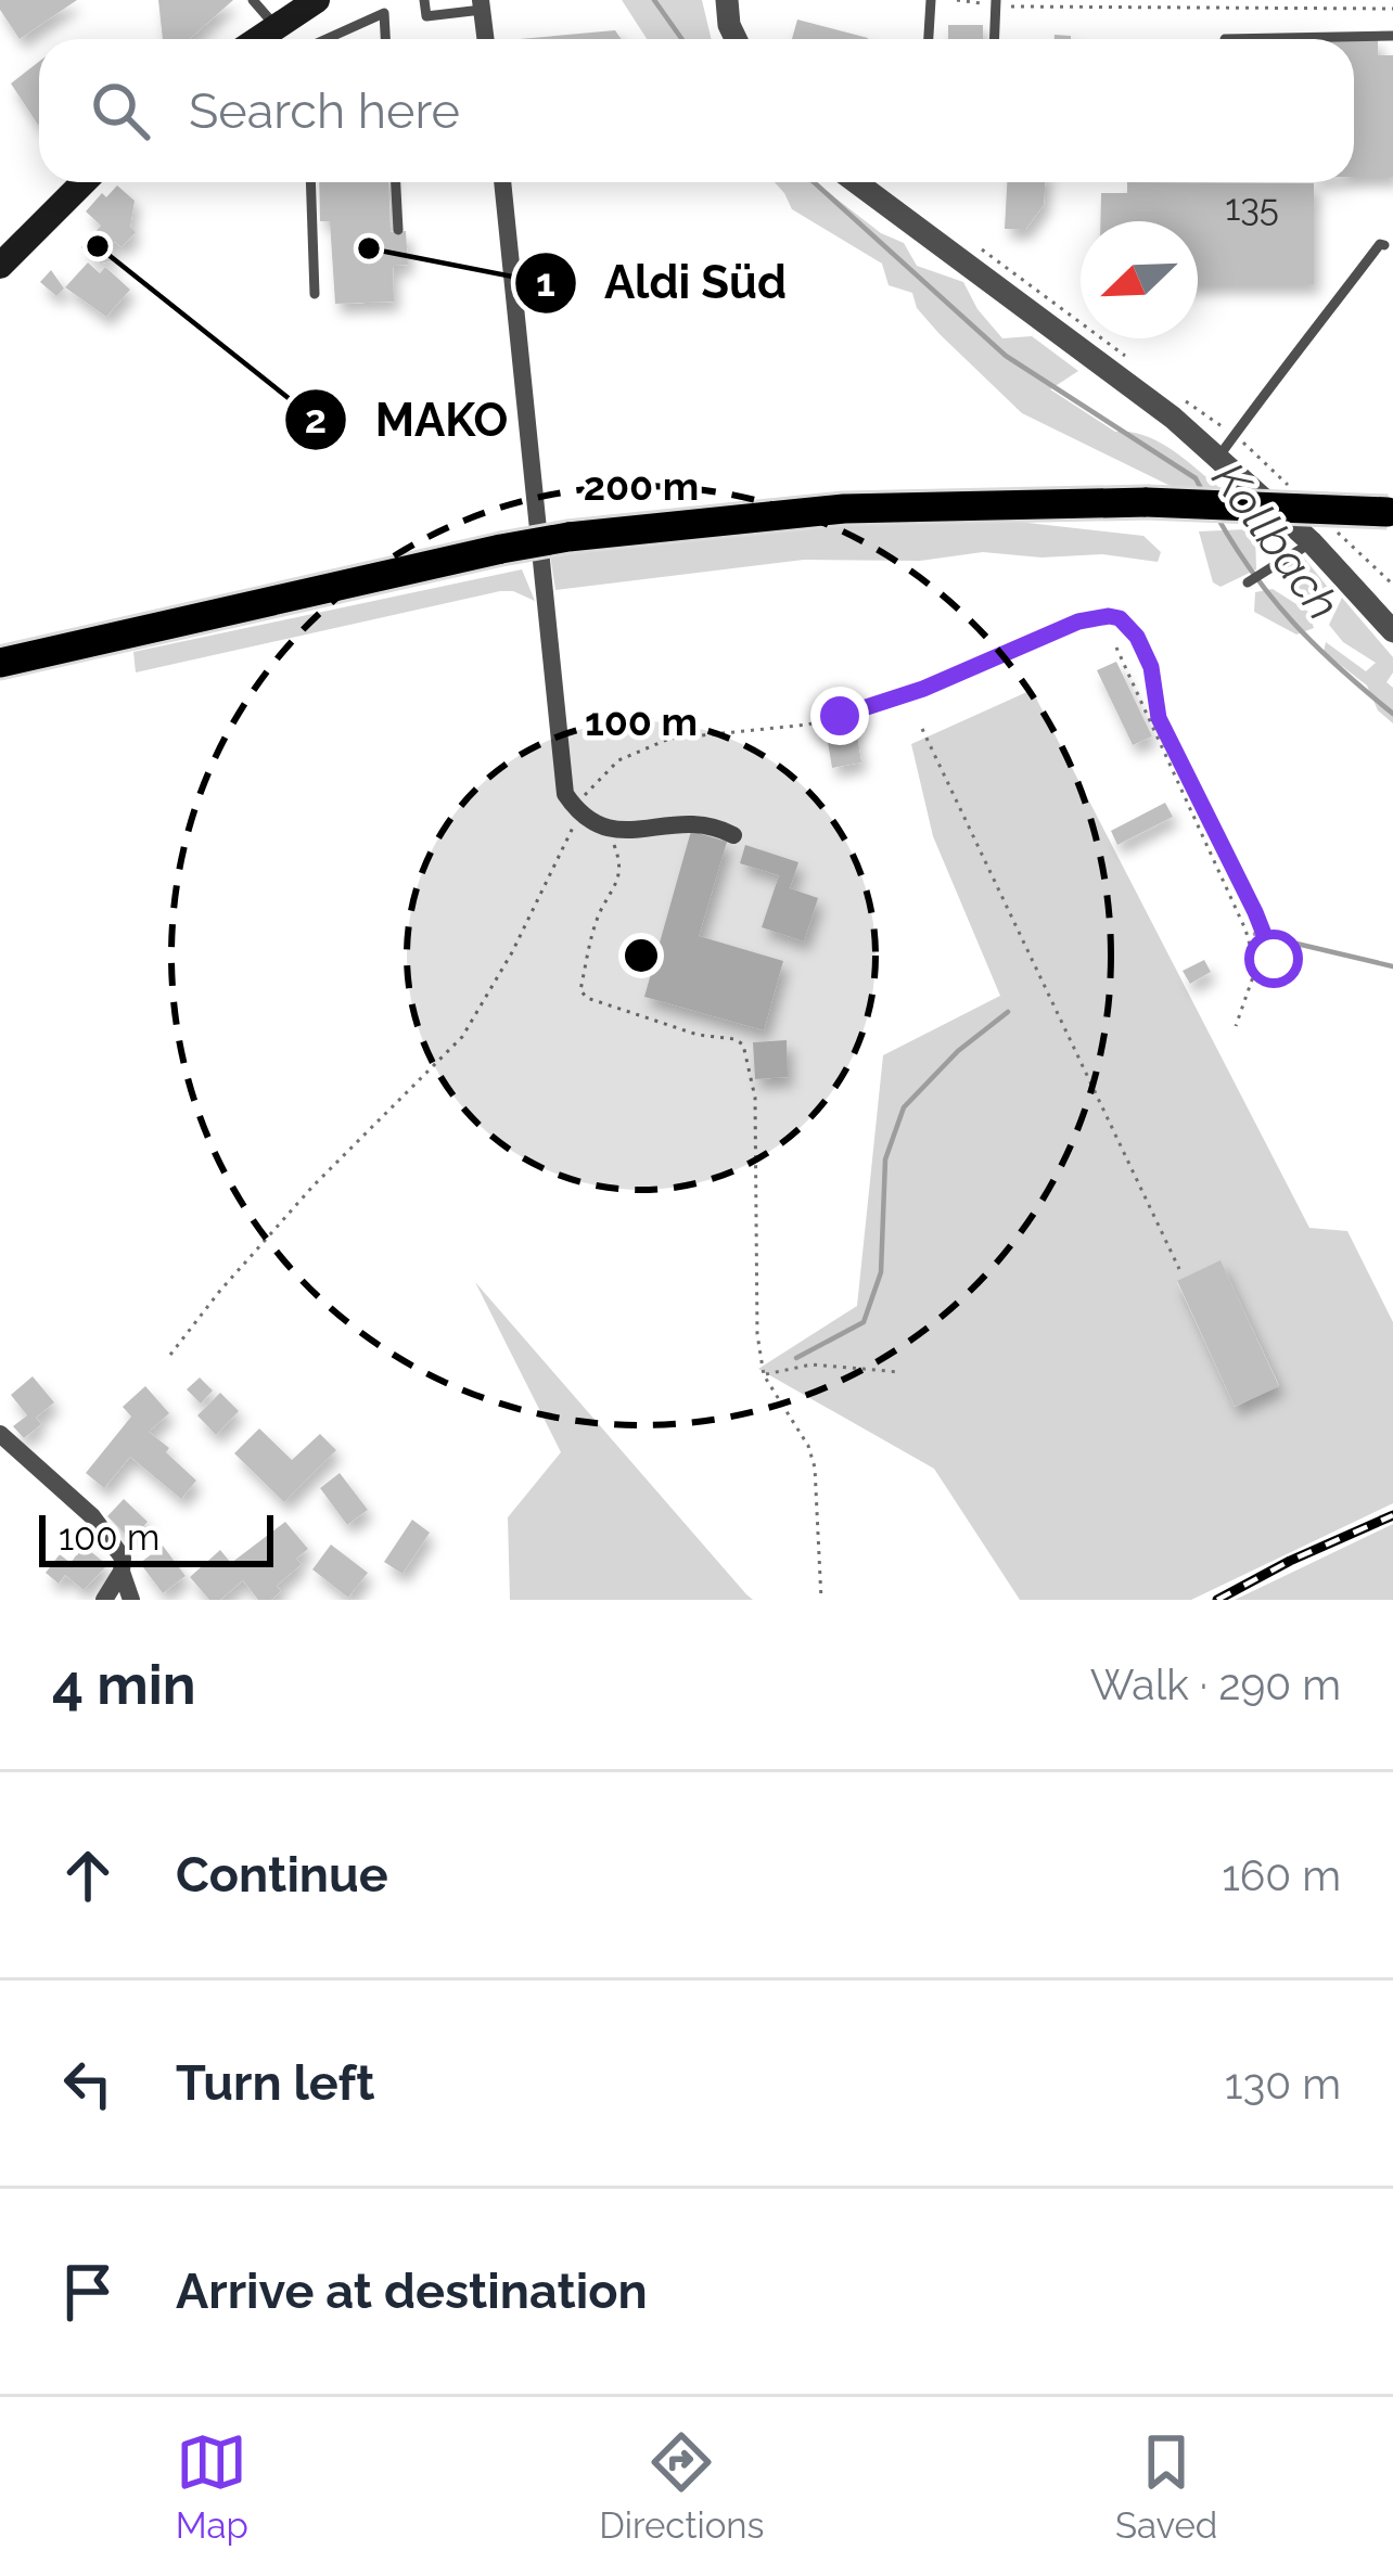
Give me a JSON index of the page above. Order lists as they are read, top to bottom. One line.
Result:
{"water":["Kollbach"],"places":["MAKO","Aldi Süd"],"house_numbers":["135"],"scale_bar":"100 m","north":"bottom left","page":{"search":"Search here","scale":"100 m","heading":["4 min","Walk · 290 m"],"list":[["Continue","160 m"],["Turn left","130 m"],"Arrive at destination"],"nav":["Map","Directions","Saved"]},"rings":["200 m","100 m"]}
